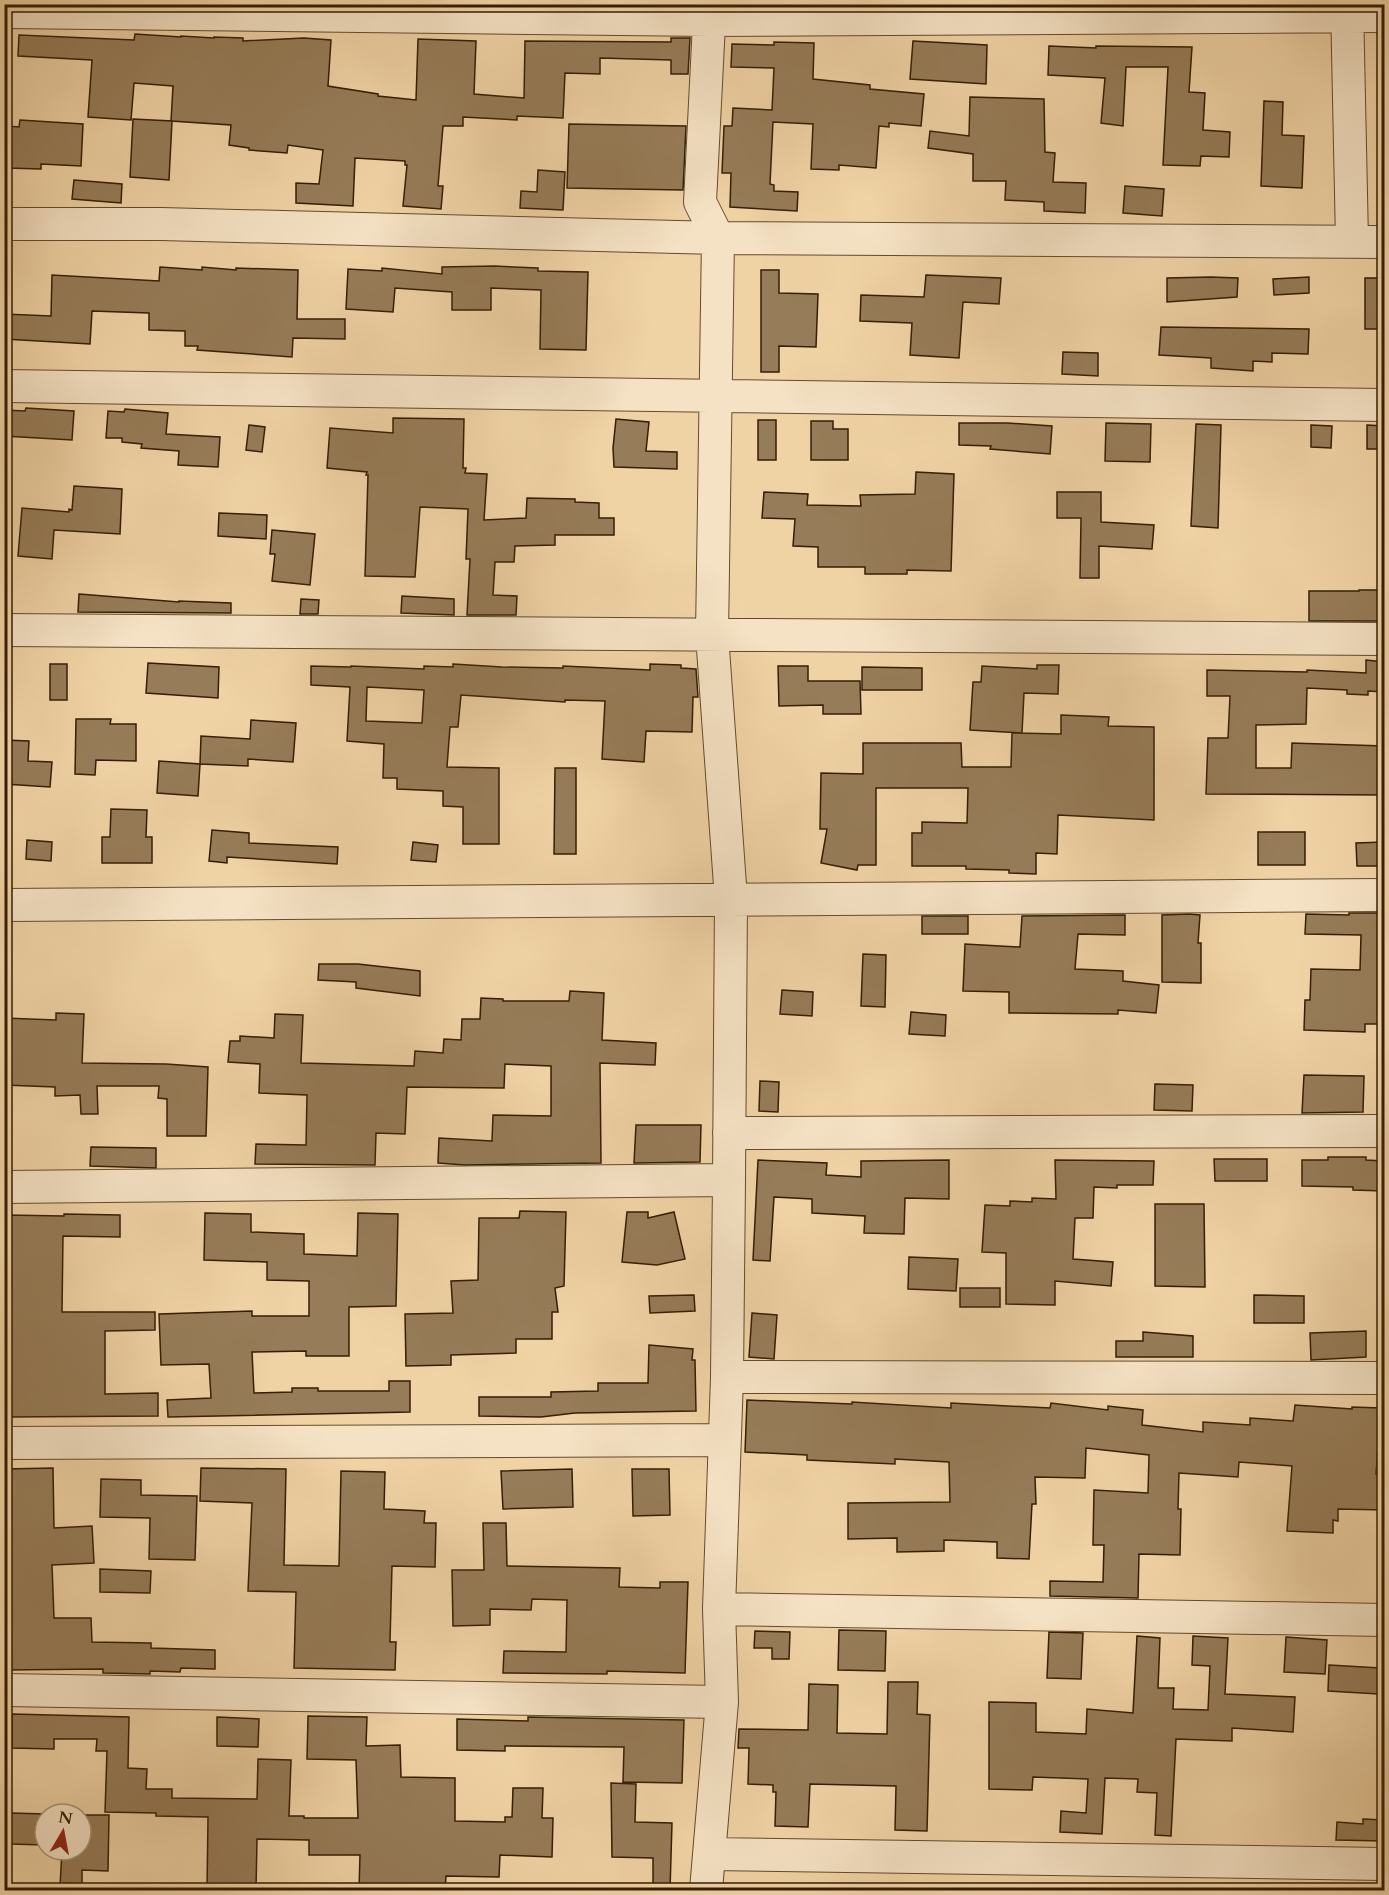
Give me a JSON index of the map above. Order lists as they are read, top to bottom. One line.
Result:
{"north":"top"}
